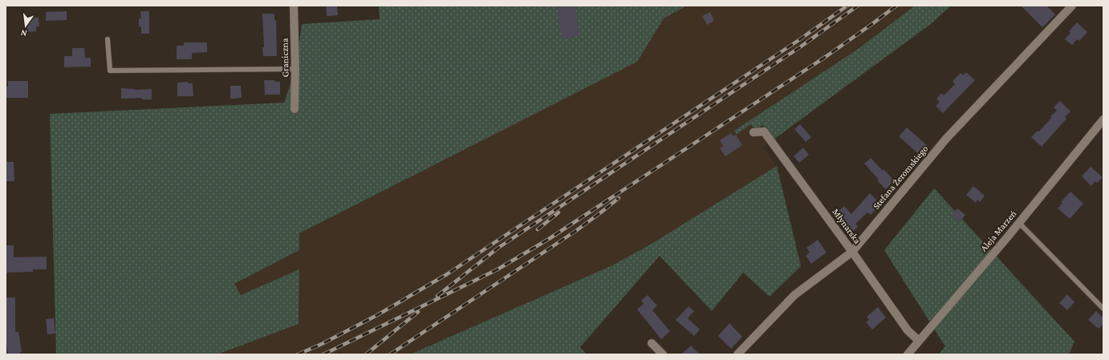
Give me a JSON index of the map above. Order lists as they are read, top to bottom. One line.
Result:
{"streets":{"street":["Graniczna","Stefana Żeromskiego","Młynarska","Aleja Marzeń"]},"crossings":[["Stefana Żeromskiego","Młynarska"],["Młynarska","Aleja Marzeń"]],"north":"bottom"}
